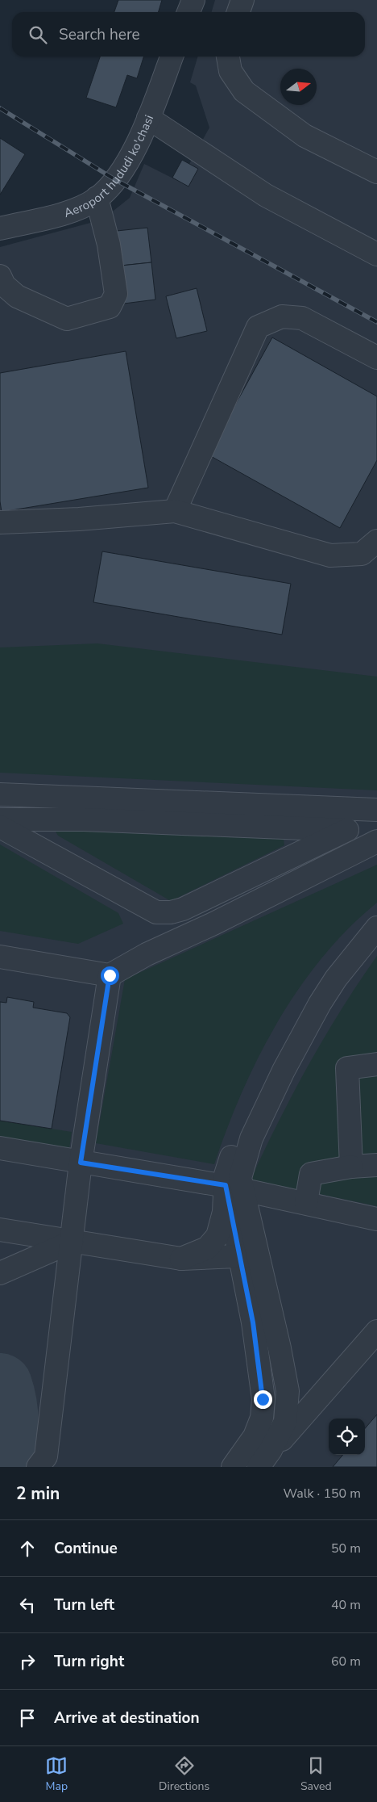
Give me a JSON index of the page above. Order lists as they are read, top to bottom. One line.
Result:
{"streets":{"street":["Aeroport hududi ko'chasi"]},"north":"right","page":{"search":"Search here","heading":["2 min","Walk · 150 m"],"list":[["Continue","50 m"],["Turn left","40 m"],["Turn right","60 m"],"Arrive at destination"],"nav":["Map","Directions","Saved"]}}
